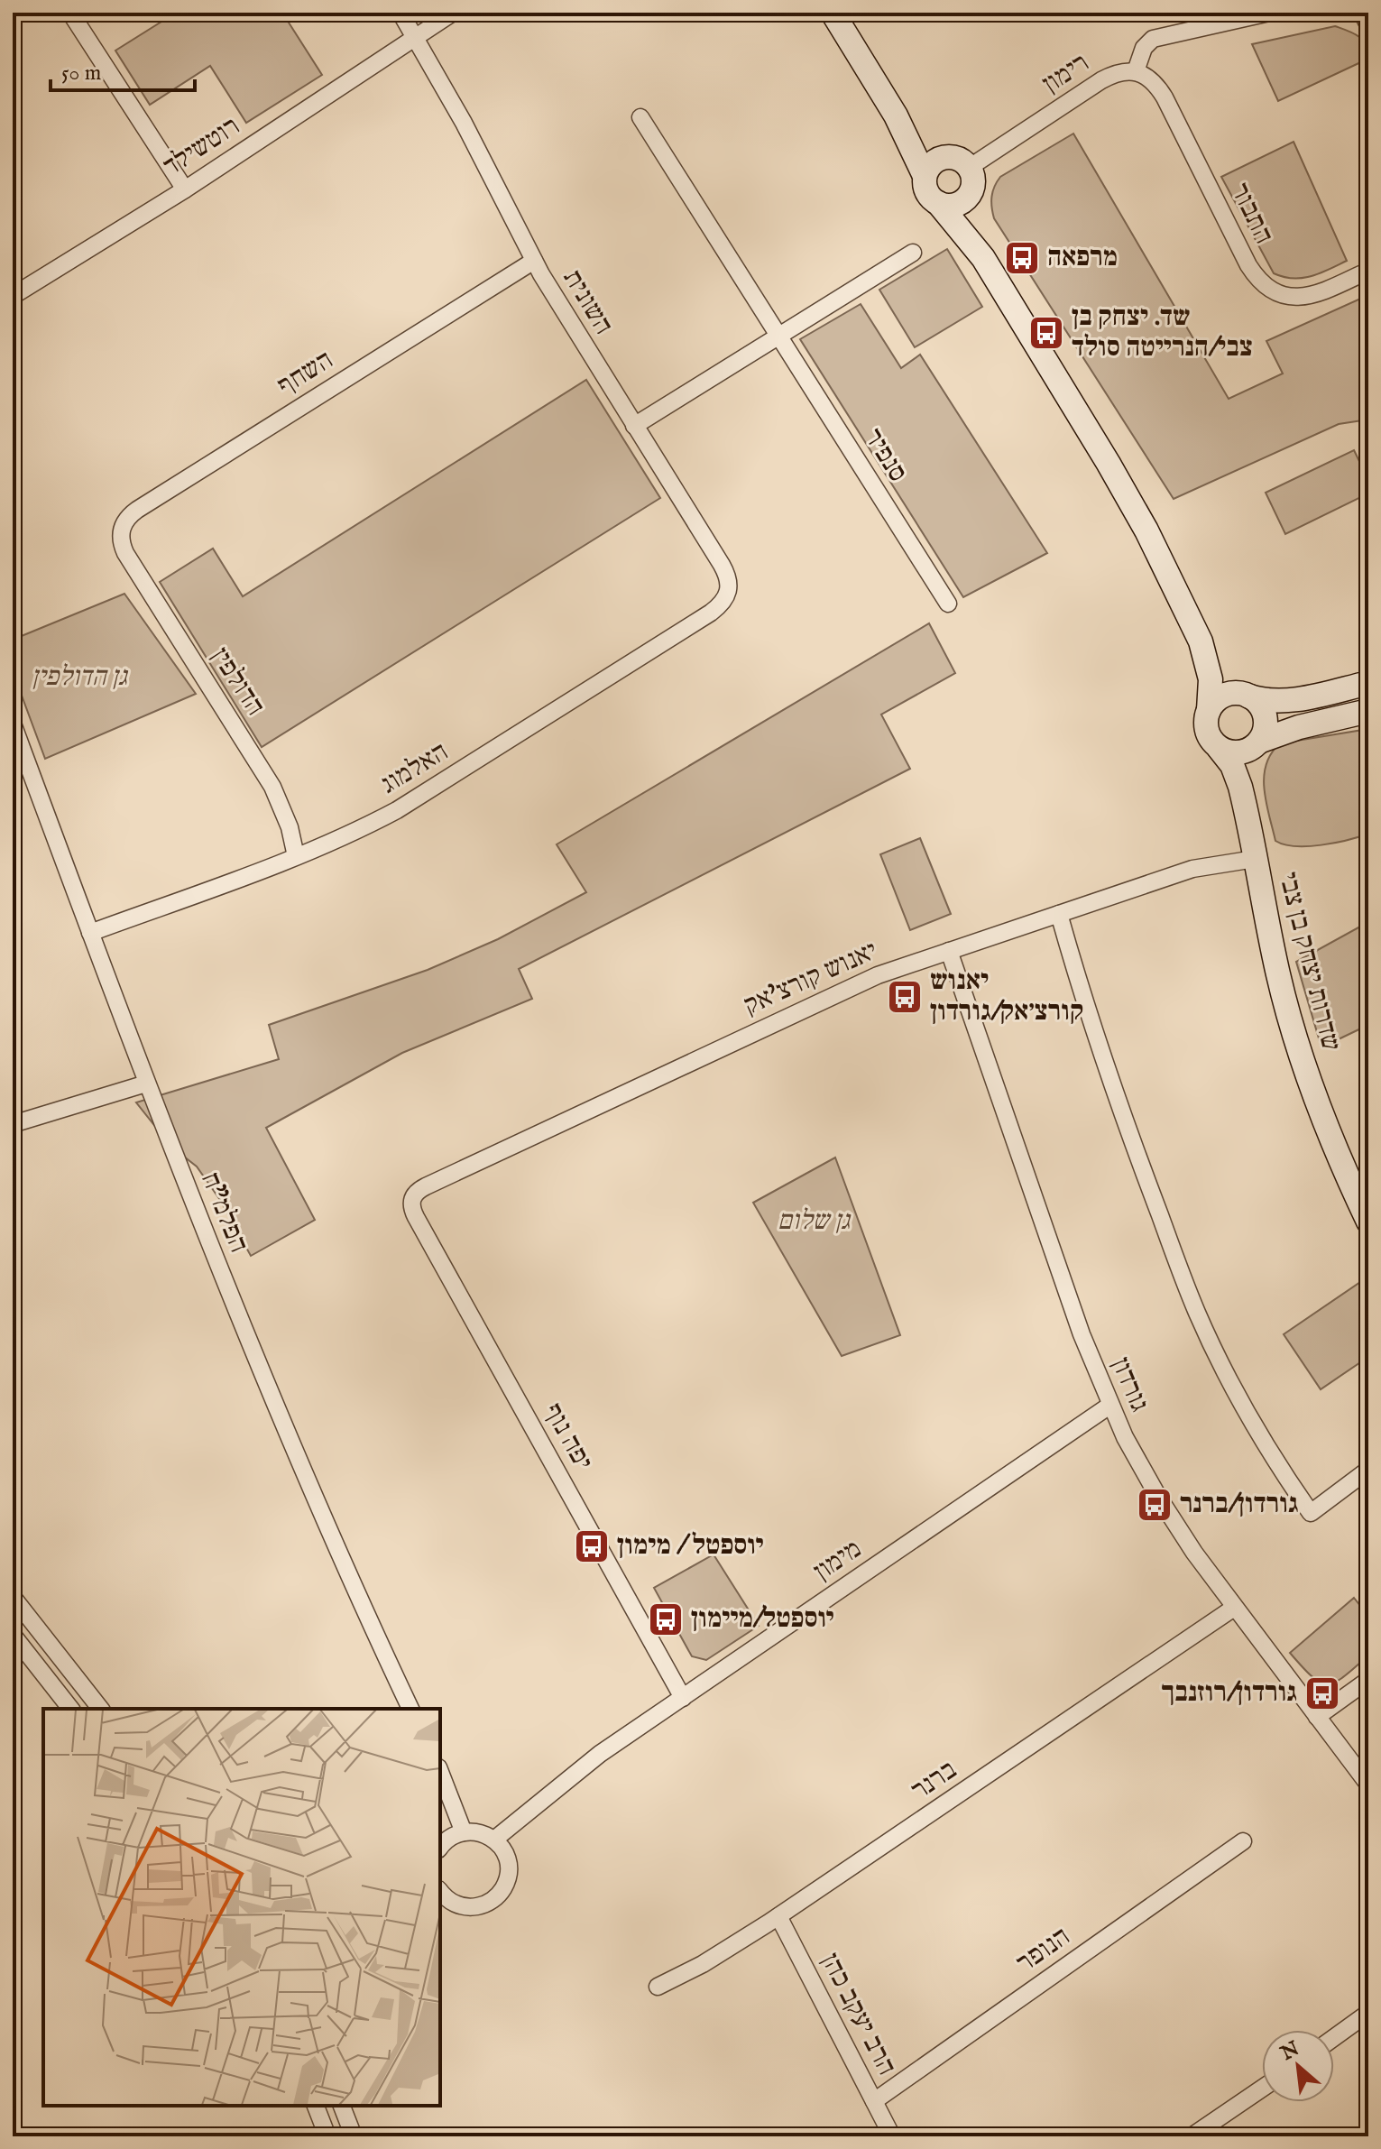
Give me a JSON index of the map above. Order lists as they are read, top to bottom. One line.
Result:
{"streets":{"street":["רימון","רוטשילד","התבור","השונית","השחף","סנפיר","הדולפין","האלמוג","שדרות יצחק בן צבי","יאנוש קורצ'אק","הפלמ\"ח","גורדון","יפה נוף","מימון","ברנר","הנופר","הרב יעקב כהן"]},"crossings":[["רימון","התבור"],["רוטשילד","השונית"],["השונית","השחף"],["השונית","האלמוג"],["השחף","הדולפין"],["הדולפין","האלמוג"],["האלמוג","הפלמ\"ח"],["שדרות יצחק בן צבי","יאנוש קורצ'אק"],["יאנוש קורצ'אק","גורדון"],["יאנוש קורצ'אק","יפה נוף"],["גורדון","מימון"],["גורדון","ברנר"],["יפה נוף","מימון"],["ברנר","הרב יעקב כהן"],["הנופר","הרב יעקב כהן"]],"parks":["גן הדולפין","גן שלום"],"places":{"bus stop":["מרפאה","שד. יצחק בן צבי/הנרייטה סולד","יאנוש קורצ׳אק/גורדון","גורדון/ברנר","יוספטל / מימון","יוספטל/מיימון","גורדון/רוזנבך"]},"scale_bar":"50 m","north":"top left"}
